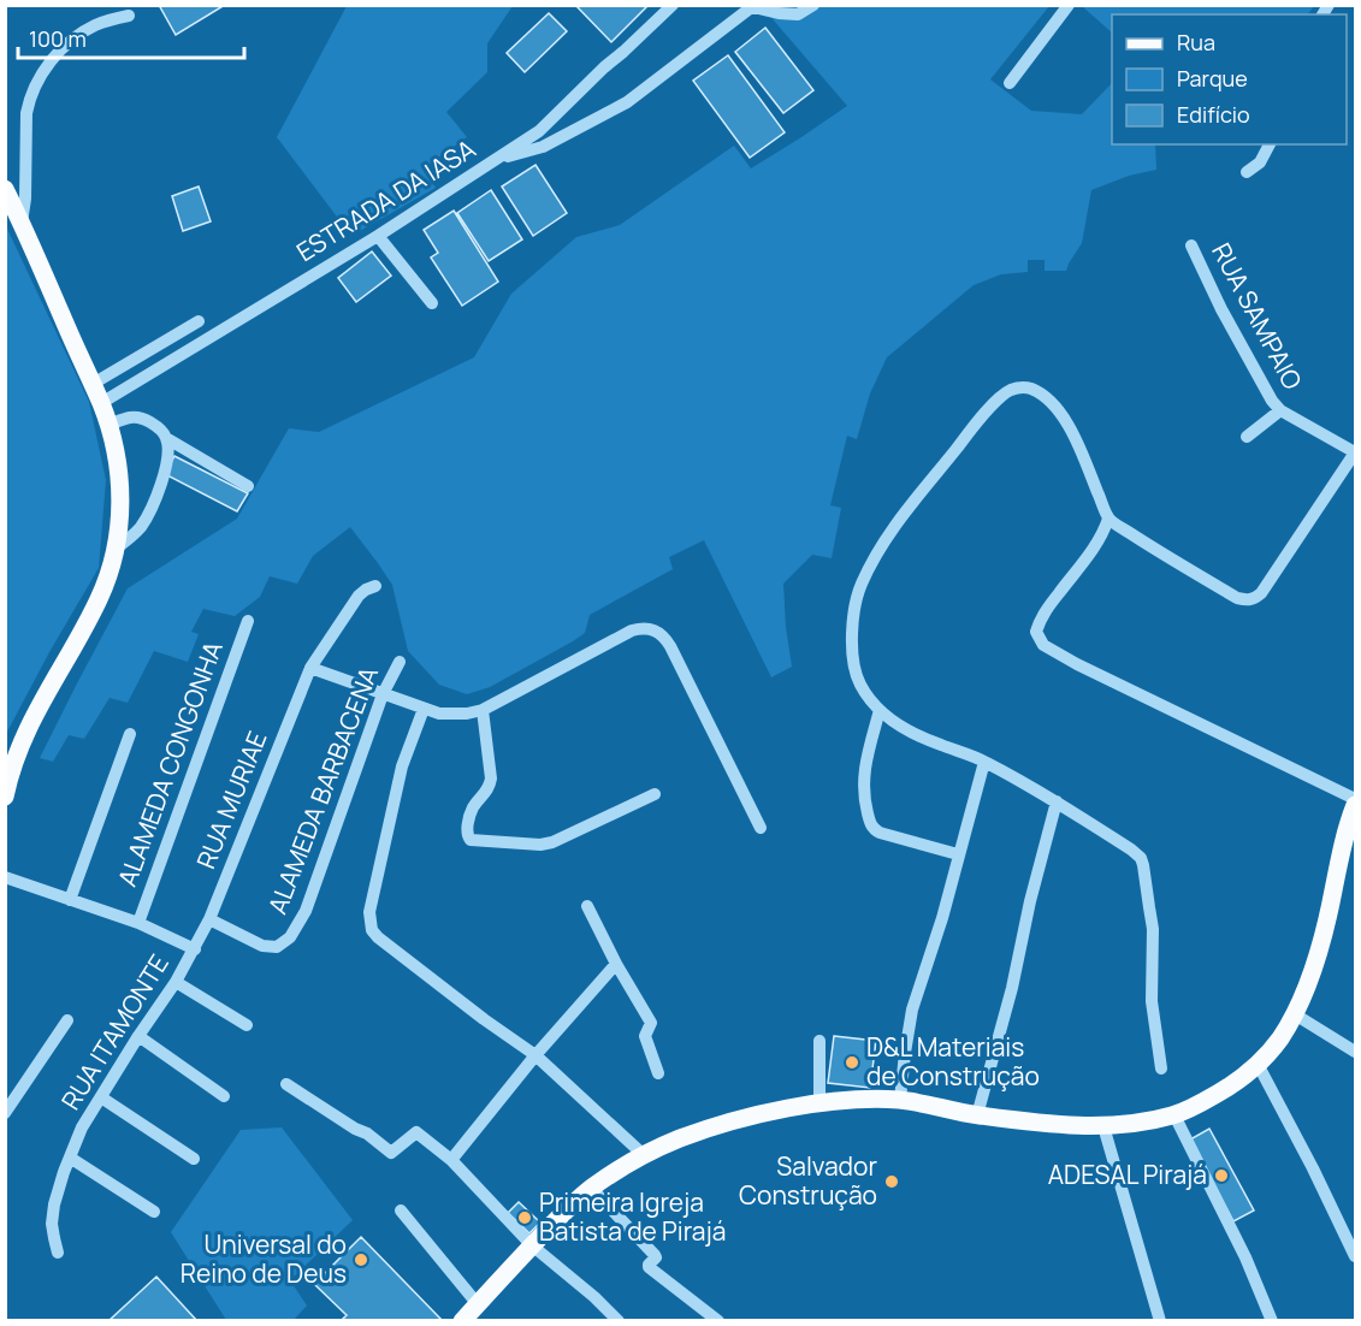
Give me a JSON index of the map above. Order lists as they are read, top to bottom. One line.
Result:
{"streets":{"street":["ESTRADA DA IASA","RUA SAMPAIO","ALAMEDA CONGONHA","ALAMEDA BARBACENA","RUA MURIAE","RUA ITAMONTE"]},"crossings":[["ALAMEDA CONGONHA","RUA ITAMONTE"],["ALAMEDA BARBACENA","RUA MURIAE"],["RUA MURIAE","RUA ITAMONTE"]],"places":["D&L Materiais de Construção","ADESAL Pirajá","Salvador Construção","Primeira Igreja Batista de Pirajá","Universal do Reino de Deus"],"legend":["Rua","Parque","Edifício"],"scale_bar":"100 m"}
